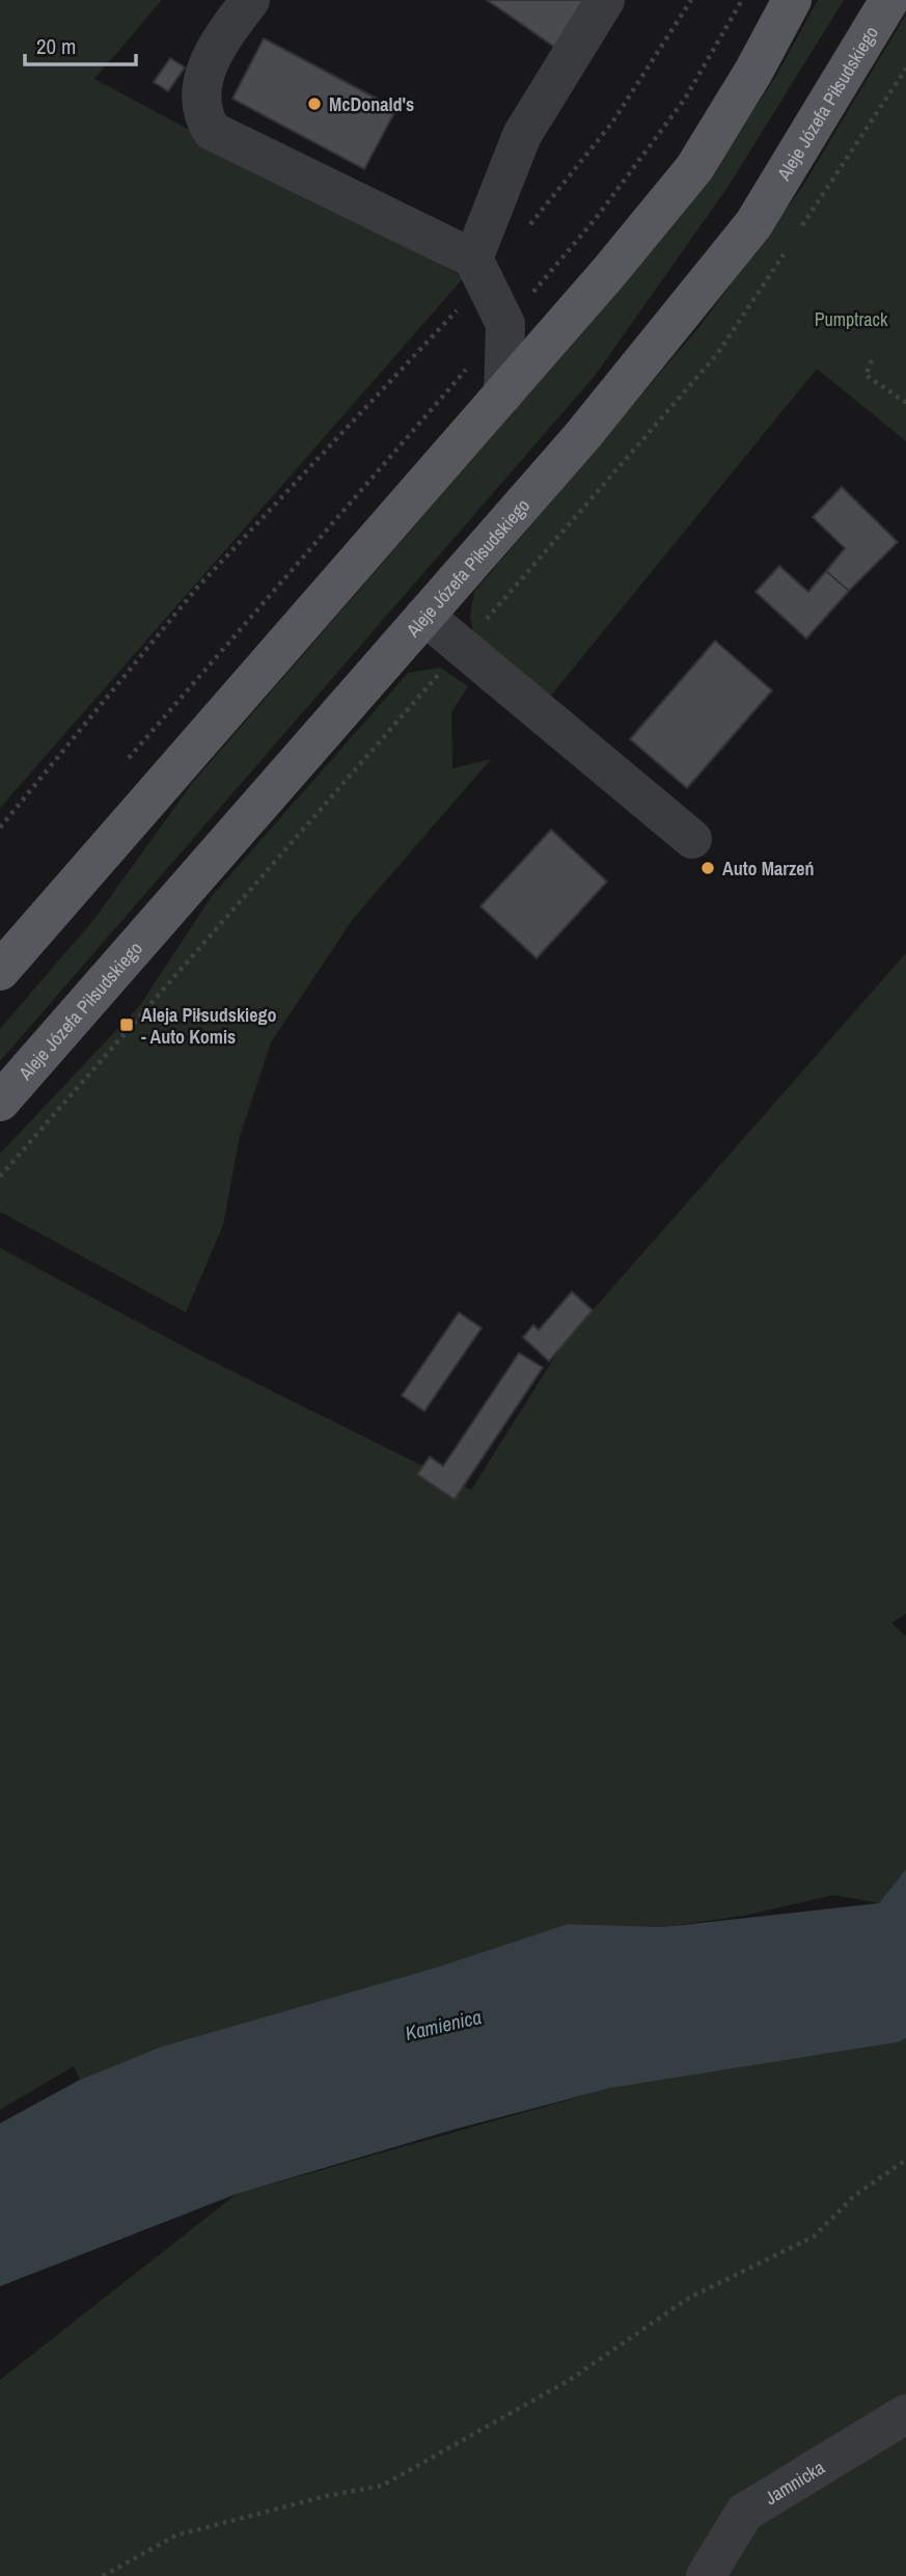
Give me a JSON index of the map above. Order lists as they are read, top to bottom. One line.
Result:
{"streets":{"main road":["Aleje Józefa Piłsudskiego"],"street":["Jamnicka"]},"water":["Kamienica"],"parks":["Pumptrack"],"places":{"other":["McDonald's","Auto Marzeń"],"transit":["Aleja Piłsudskiego - Auto Komis"]},"scale_bar":"20 m"}
